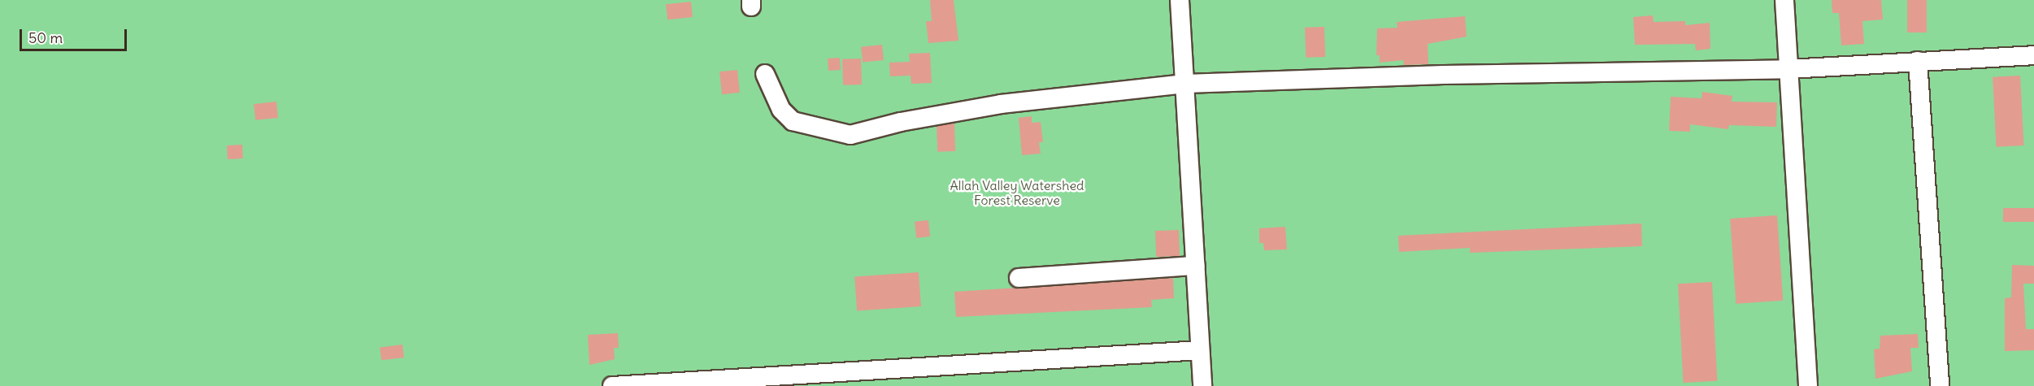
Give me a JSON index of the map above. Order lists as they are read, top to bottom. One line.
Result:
{"parks":["Allah Valley Watershed Forest Reserve"],"scale_bar":"50 m"}
